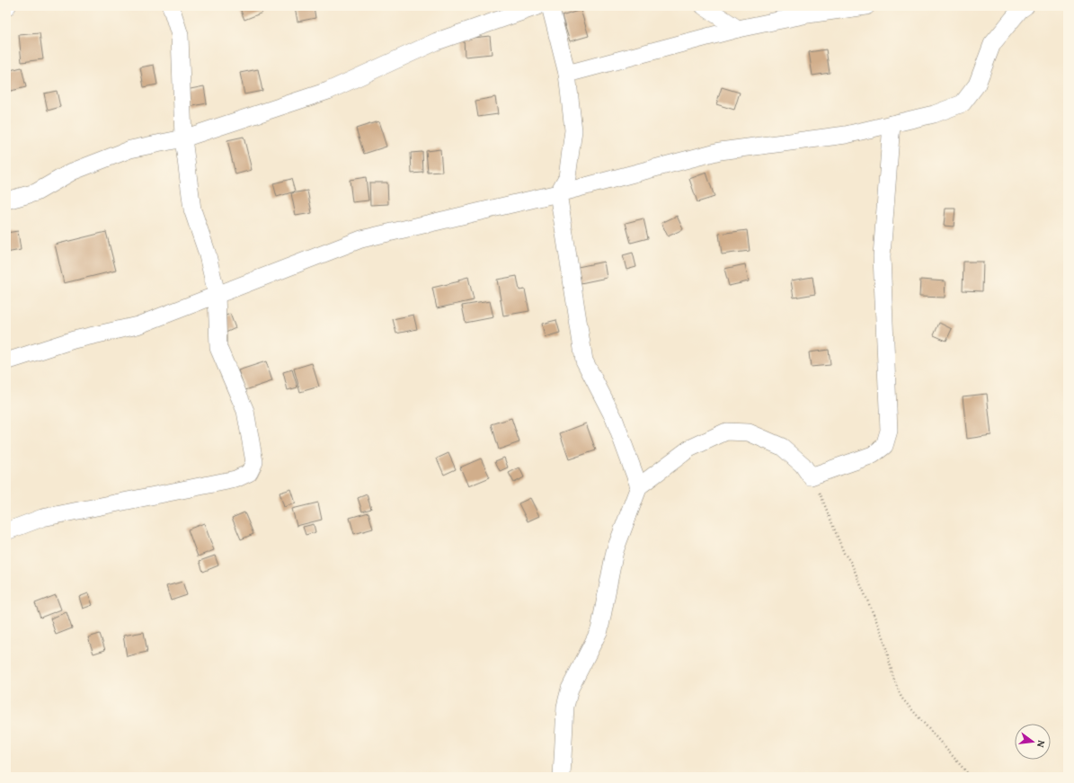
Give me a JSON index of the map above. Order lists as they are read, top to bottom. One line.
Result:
{"north":"right"}
